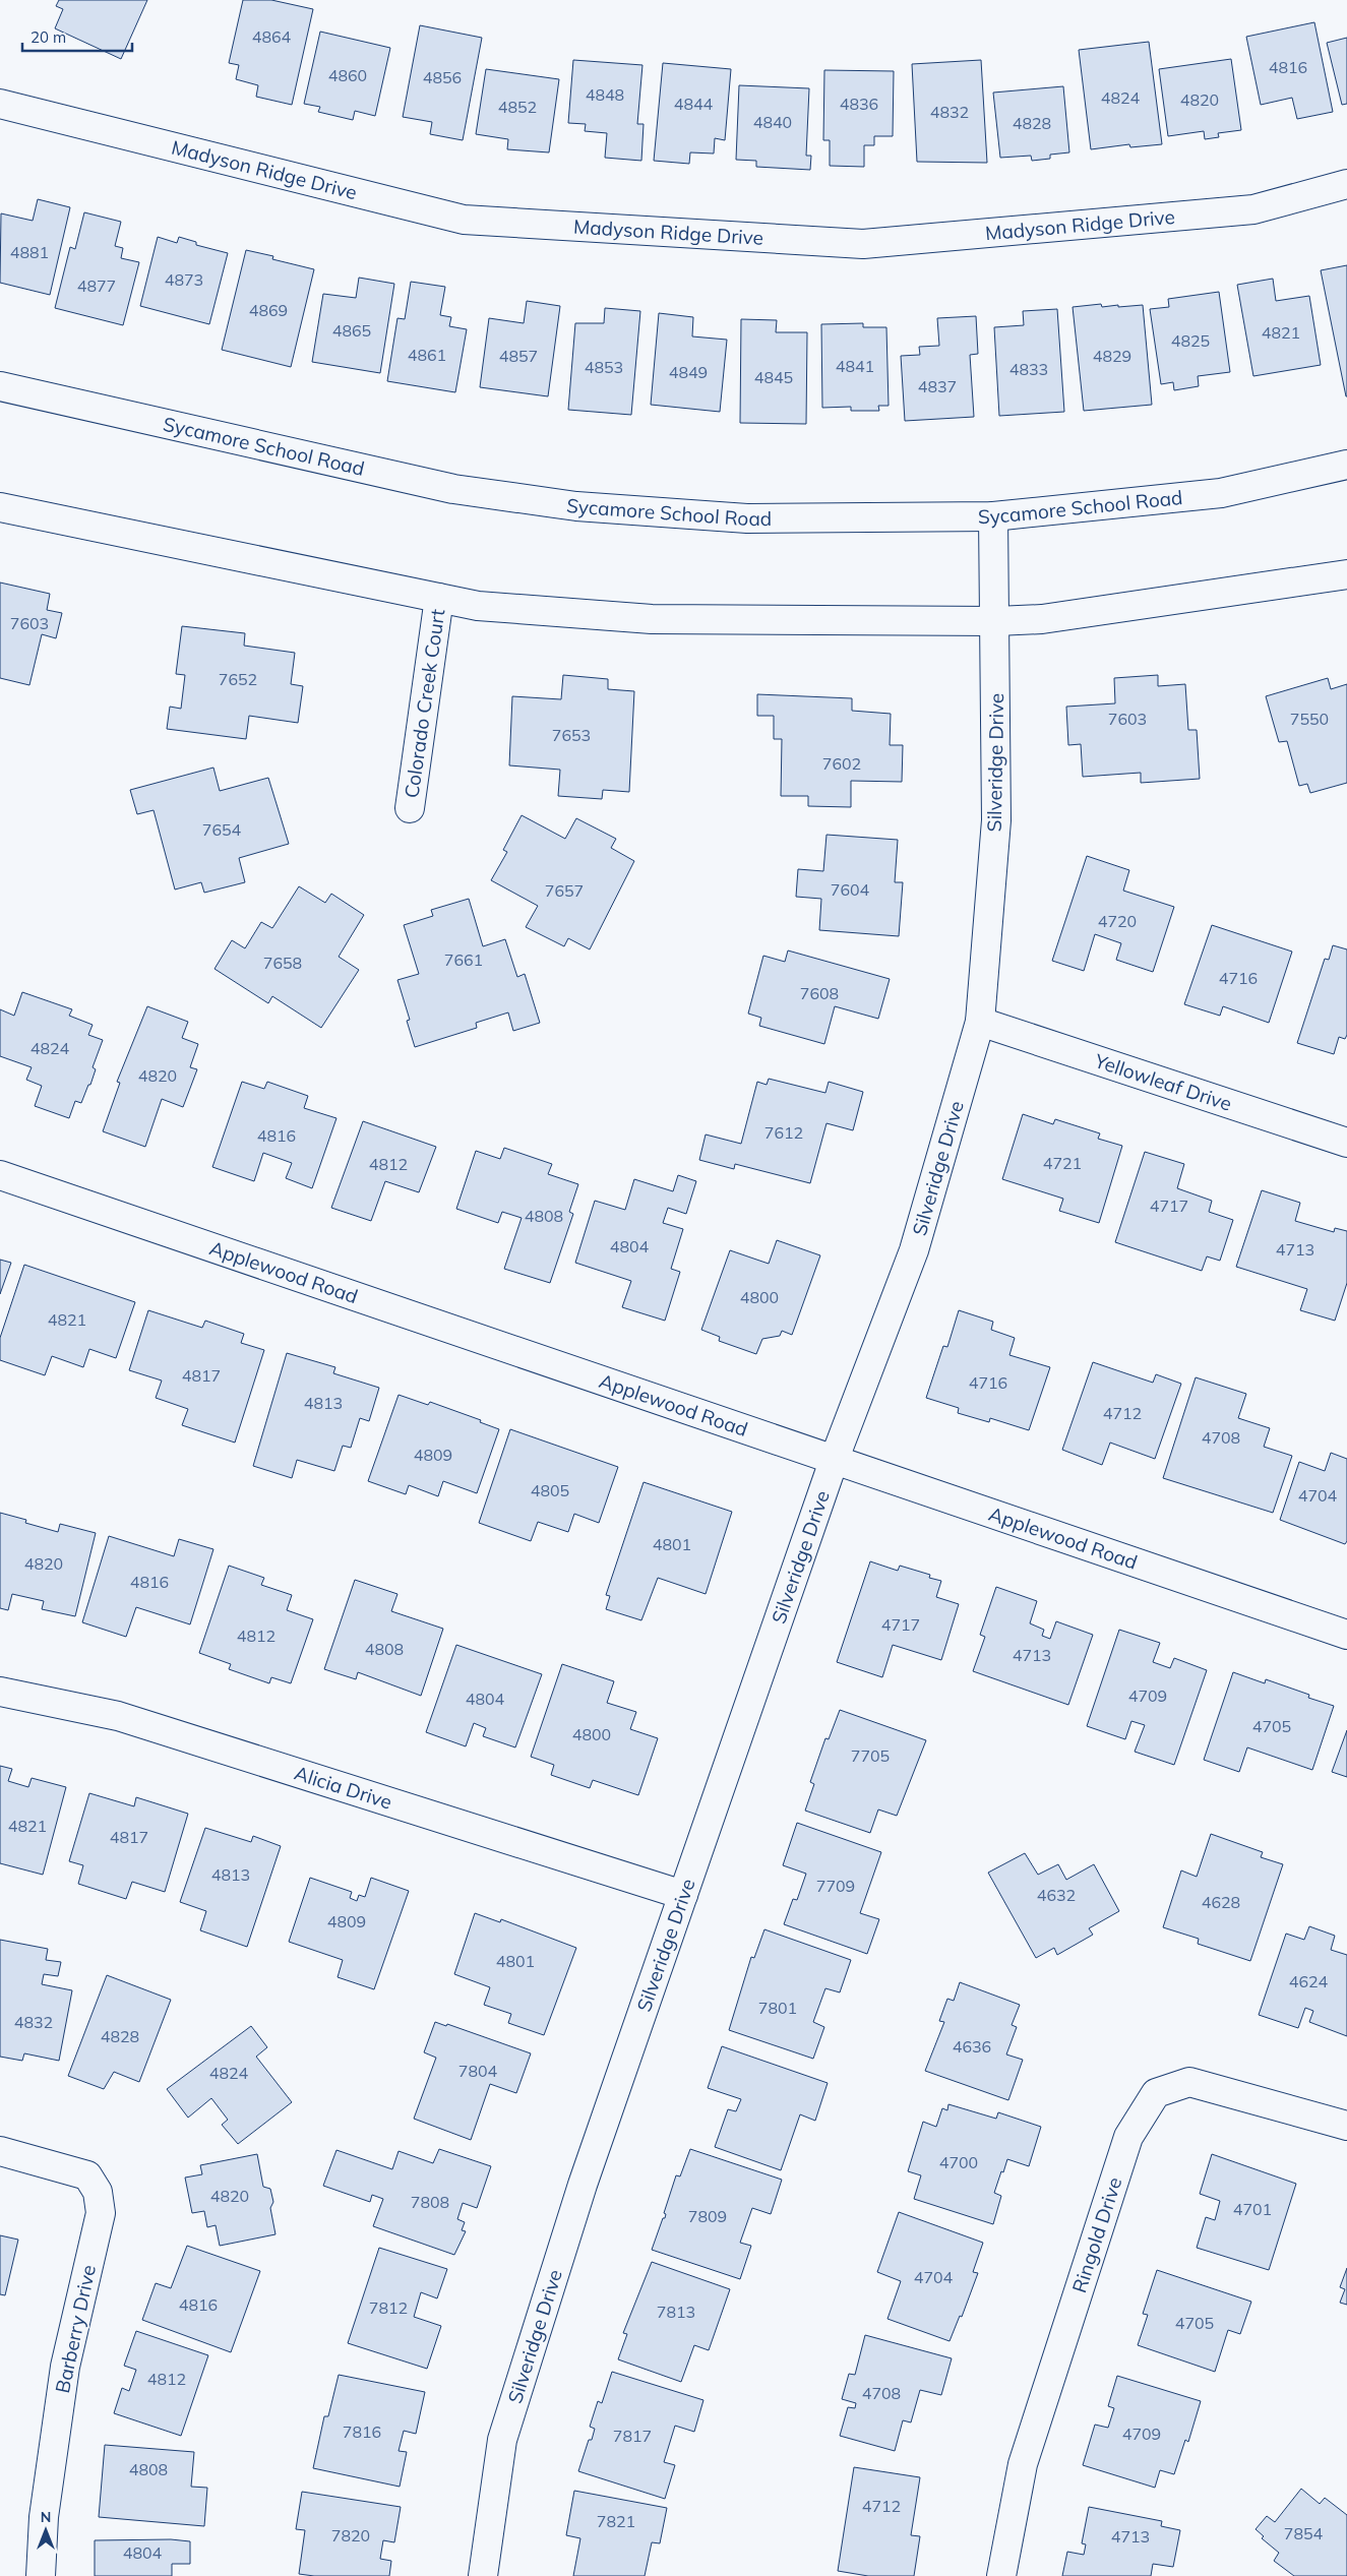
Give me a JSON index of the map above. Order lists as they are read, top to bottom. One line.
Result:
{"streets":{"street":["Madyson Ridge Drive","Sycamore School Road","Colorado Creek Court","Silveridge Drive","Yellowleaf Drive","Applewood Road","Alicia Drive","Ringold Drive","Barberry Drive"]},"crossings":[["Sycamore School Road","Silveridge Drive"],["Silveridge Drive","Yellowleaf Drive"],["Silveridge Drive","Applewood Road"],["Silveridge Drive","Alicia Drive"]],"house_numbers":["4864","4816","4860","4856","4848","4824","4820","4844","4836","4852","4832","4840","4828","4881","4873","4877","4869","4865","4821","4825","4861","4857","4829","4841","4853","4833","4849","4845","4837","7603","7652","7603","7550","7653","7602","7654","7604","7657","4720","7661","7658","4716","7608","4824","4820","7612","4816","4721","4812","4717","4808","4804","4713","4800","4821","4817","4716","4813","4712","4708","4809","4805","4704","4801","4820","4816","4717","4812","4808","4713","4709","4804","4705","4800","7705","4821","4817","4813","7709","4632","4628","4809","4801","4624","7801","4832","4828","4636","7804","4824","4700","4820","7808","4701","7809","4704","4816","7812","7813","4705","4812","4708","7816","4709","7817","4808","4712","7821","7854","7820","4713","4804"],"scale_bar":"20 m","north":"top"}
